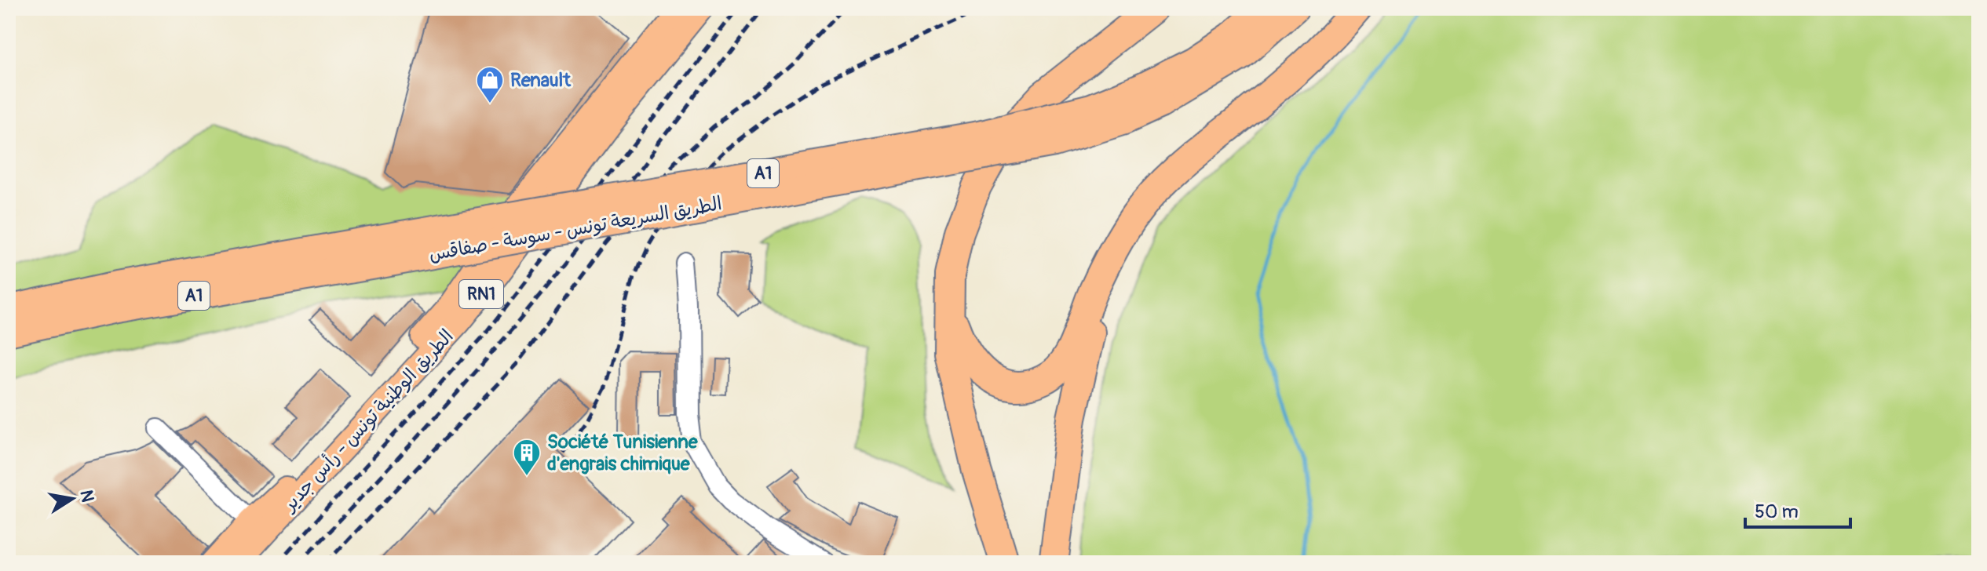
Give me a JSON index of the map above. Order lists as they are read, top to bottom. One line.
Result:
{"streets":{"highway":["A1","الطريق السريعة تونس - سوسة - صفاقس"],"main road":["RN1","الطريق الوطنية تونس - رأس جدير"]},"places":{"shop":["Renault"],"building":["Société Tunisienne d'engrais chimique"]},"scale_bar":"50 m","north":"right"}
